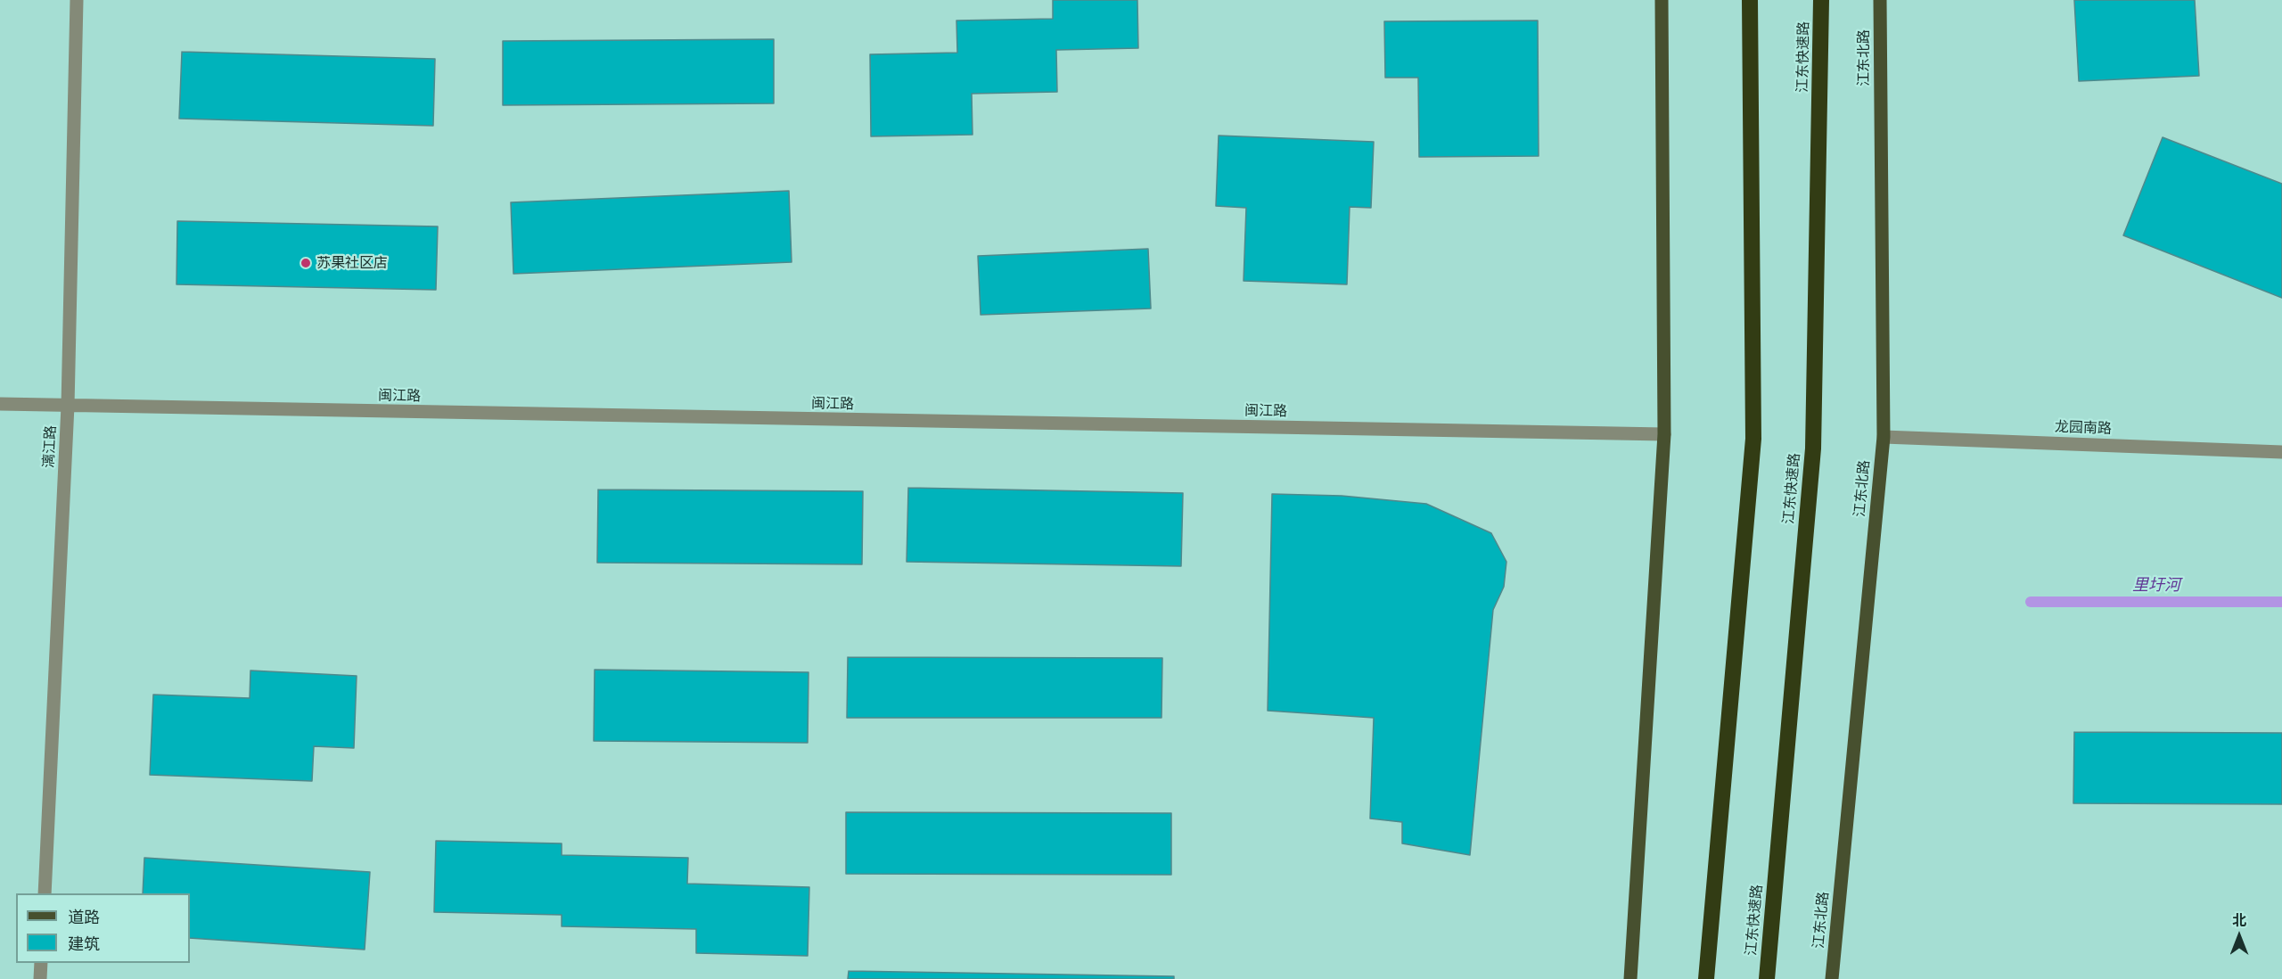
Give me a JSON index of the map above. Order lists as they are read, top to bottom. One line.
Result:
{"streets":{"highway":["江东快速路"],"main road":["江东北路"],"street":["闽江路","龙园南路","漓江路"]},"crossings":[["江东北路","龙园南路"],["闽江路","漓江路"]],"water":["里圩河"],"places":["苏果社区店"],"legend":["道路","建筑"],"north":"top"}
